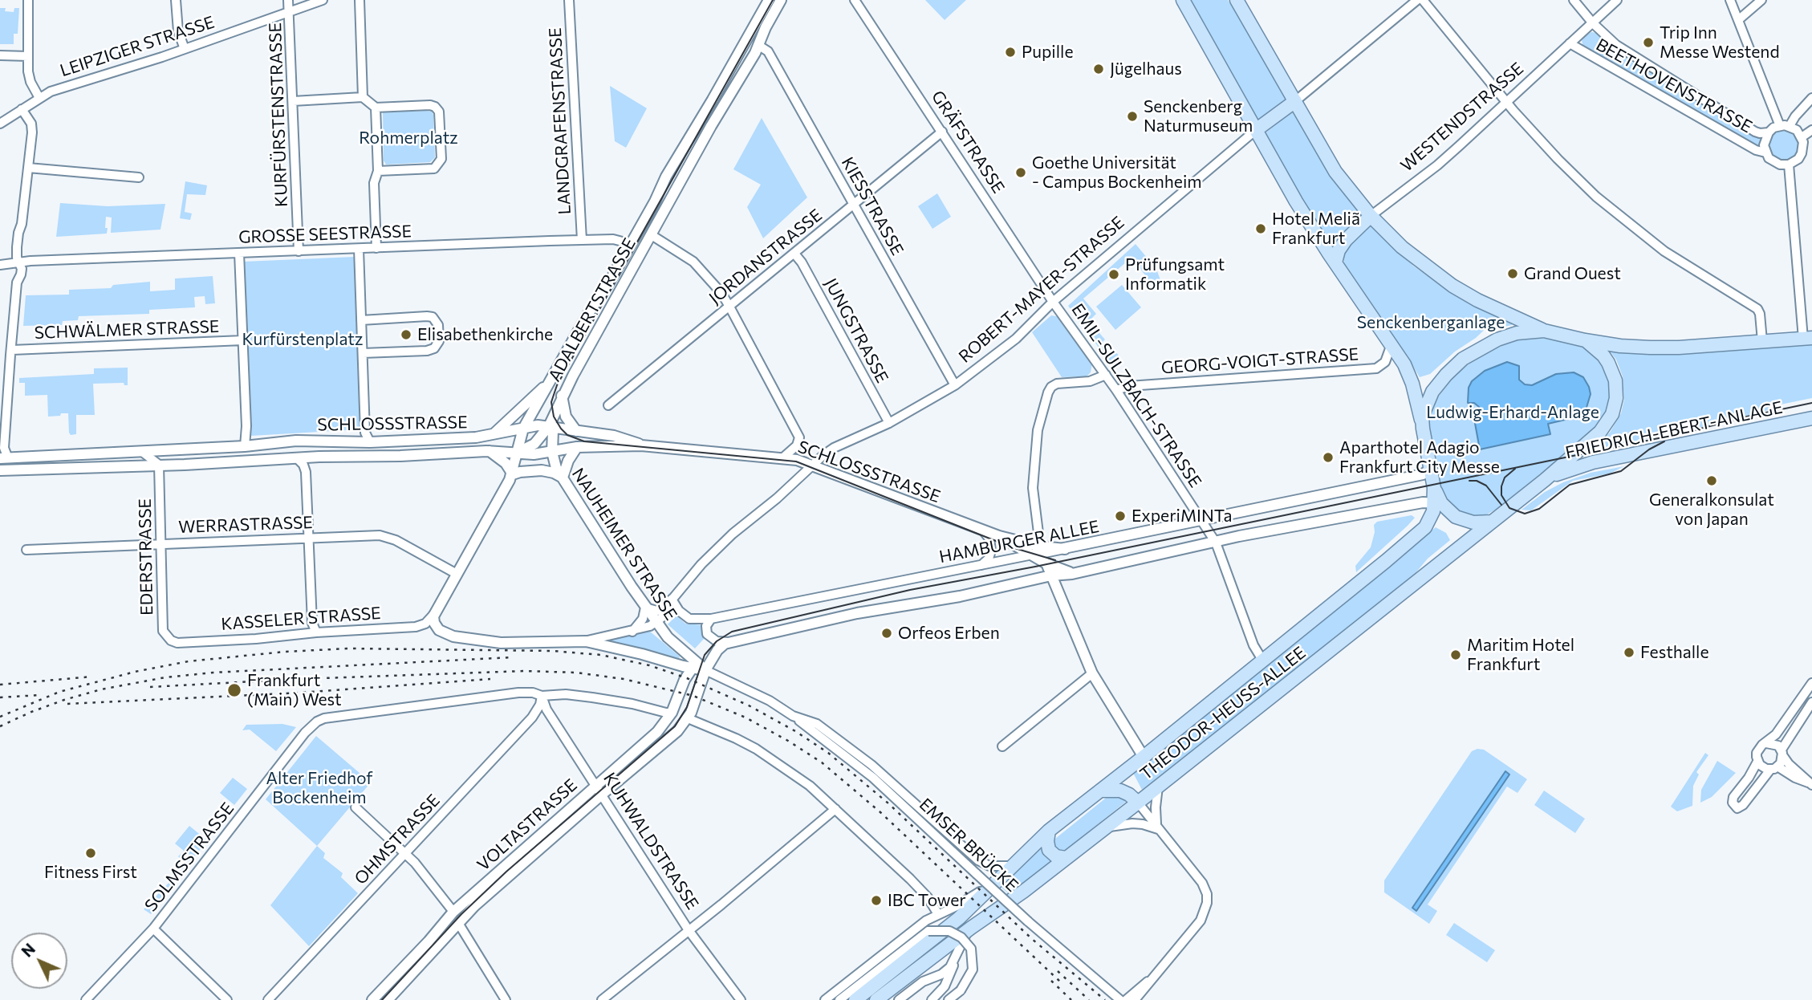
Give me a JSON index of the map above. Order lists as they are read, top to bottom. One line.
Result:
{"streets":{"main road":["WESTENDSTRASSE","ROBERT-MAYER-STRASSE","FRIEDRICH-EBERT-ANLAGE","THEODOR-HEUSS-ALLEE"],"street":["LEIPZIGER STRASSE","BEETHOVENSTRASSE","KURFÜRSTENSTRASSE","LANDGRAFENSTRASSE","GRÄFSTRASSE","KIESSTRASSE","GROSSE SEESTRASSE","JORDANSTRASSE","ADALBERTSTRASSE","SCHWÄLMER STRASSE","JUNGSTRASSE","GEORG-VOIGT-STRASSE","EMIL-SULZBACH-STRASSE","SCHLOSSSTRASSE","WERRASTRASSE","HAMBURGER ALLEE","NAUHEIMER STRASSE","EDERSTRASSE","KASSELER STRASSE","VOLTASTRASSE","OHMSTRASSE","KUHWALDSTRASSE","EMSER BRÜCKE","SOLMSSTRASSE"]},"crossings":[["LEIPZIGER STRASSE","KURFÜRSTENSTRASSE"],["BEETHOVENSTRASSE","WESTENDSTRASSE"],["KURFÜRSTENSTRASSE","GROSSE SEESTRASSE"],["LANDGRAFENSTRASSE","GROSSE SEESTRASSE"],["GRÄFSTRASSE","JORDANSTRASSE"],["GRÄFSTRASSE","ROBERT-MAYER-STRASSE"],["GRÄFSTRASSE","EMIL-SULZBACH-STRASSE"],["KIESSTRASSE","JORDANSTRASSE"],["KIESSTRASSE","ROBERT-MAYER-STRASSE"],["KIESSTRASSE","ADALBERTSTRASSE"],["GROSSE SEESTRASSE","ADALBERTSTRASSE"],["JORDANSTRASSE","JUNGSTRASSE"],["ROBERT-MAYER-STRASSE","JUNGSTRASSE"],["ROBERT-MAYER-STRASSE","EMIL-SULZBACH-STRASSE"],["ROBERT-MAYER-STRASSE","SCHLOSSSTRASSE"],["ROBERT-MAYER-STRASSE","HAMBURGER ALLEE"],["ROBERT-MAYER-STRASSE","NAUHEIMER STRASSE"],["ADALBERTSTRASSE","SCHLOSSSTRASSE"],["ADALBERTSTRASSE","WERRASTRASSE"],["ADALBERTSTRASSE","NAUHEIMER STRASSE"],["ADALBERTSTRASSE","KASSELER STRASSE"],["GEORG-VOIGT-STRASSE","EMIL-SULZBACH-STRASSE"],["EMIL-SULZBACH-STRASSE","HAMBURGER ALLEE"],["EMIL-SULZBACH-STRASSE","THEODOR-HEUSS-ALLEE"],["SCHLOSSSTRASSE","HAMBURGER ALLEE"],["SCHLOSSSTRASSE","NAUHEIMER STRASSE"],["SCHLOSSSTRASSE","EDERSTRASSE"],["FRIEDRICH-EBERT-ANLAGE","HAMBURGER ALLEE"],["FRIEDRICH-EBERT-ANLAGE","THEODOR-HEUSS-ALLEE"],["WERRASTRASSE","EDERSTRASSE"],["HAMBURGER ALLEE","THEODOR-HEUSS-ALLEE"],["NAUHEIMER STRASSE","VOLTASTRASSE"],["EDERSTRASSE","KASSELER STRASSE"],["VOLTASTRASSE","KUHWALDSTRASSE"],["OHMSTRASSE","KUHWALDSTRASSE"],["OHMSTRASSE","SOLMSSTRASSE"],["KUHWALDSTRASSE","SOLMSSTRASSE"]],"parks":["Rohmerplatz","Senckenberganlage","Kurfürstenplatz","Ludwig-Erhard-Anlage","Alter Friedhof Bockenheim"],"places":["Trip Inn Messe Westend","Pupille","Jügelhaus","Senckenberg Naturmuseum","Goethe Universität - Campus Bockenheim","Hotel Meliã Frankfurt","Grand Ouest","Prüfungsamt Informatik","Elisabethenkirche","Aparthotel Adagio Frankfurt City Messe","Generalkonsulat von Japan","ExperiMINTa","Orfeos Erben","Festhalle","Maritim Hotel Frankfurt","Frankfurt (Main) West","Fitness First","IBC Tower"],"north":"top left"}
